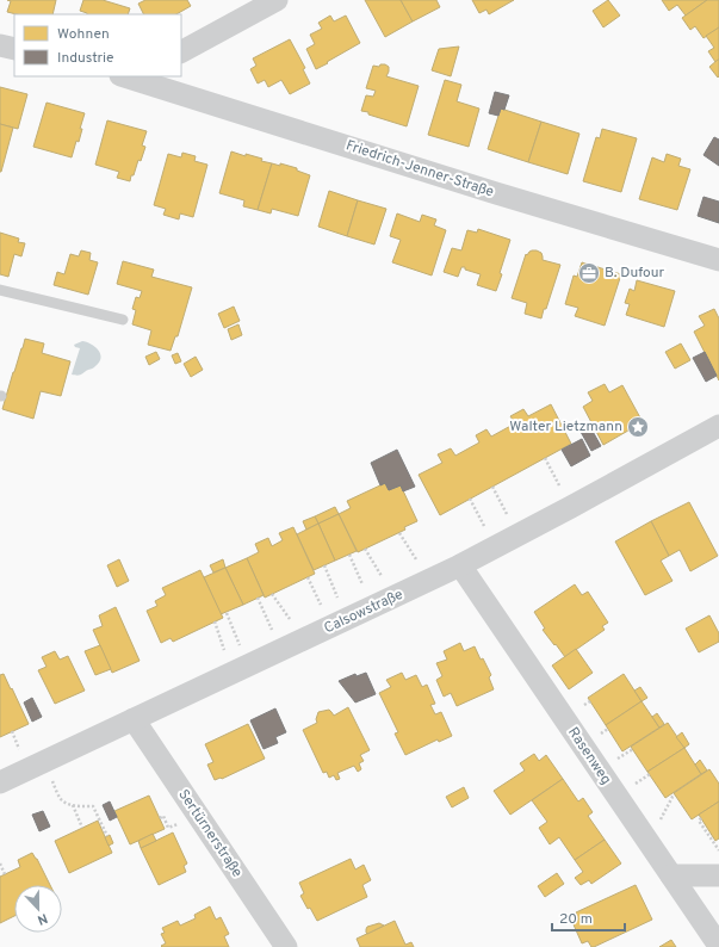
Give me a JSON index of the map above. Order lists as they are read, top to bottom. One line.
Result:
{"streets":{"street":["Friedrich-Jenner-Straße","Calsowstraße","Rasenweg","Sertürnerstraße"]},"crossings":[["Calsowstraße","Rasenweg"],["Calsowstraße","Sertürnerstraße"]],"places":{"office":["B. Dufour"],"place":["Walter Lietzmann"]},"legend":["Wohnen","Industrie"],"scale_bar":"20 m","north":"bottom"}
